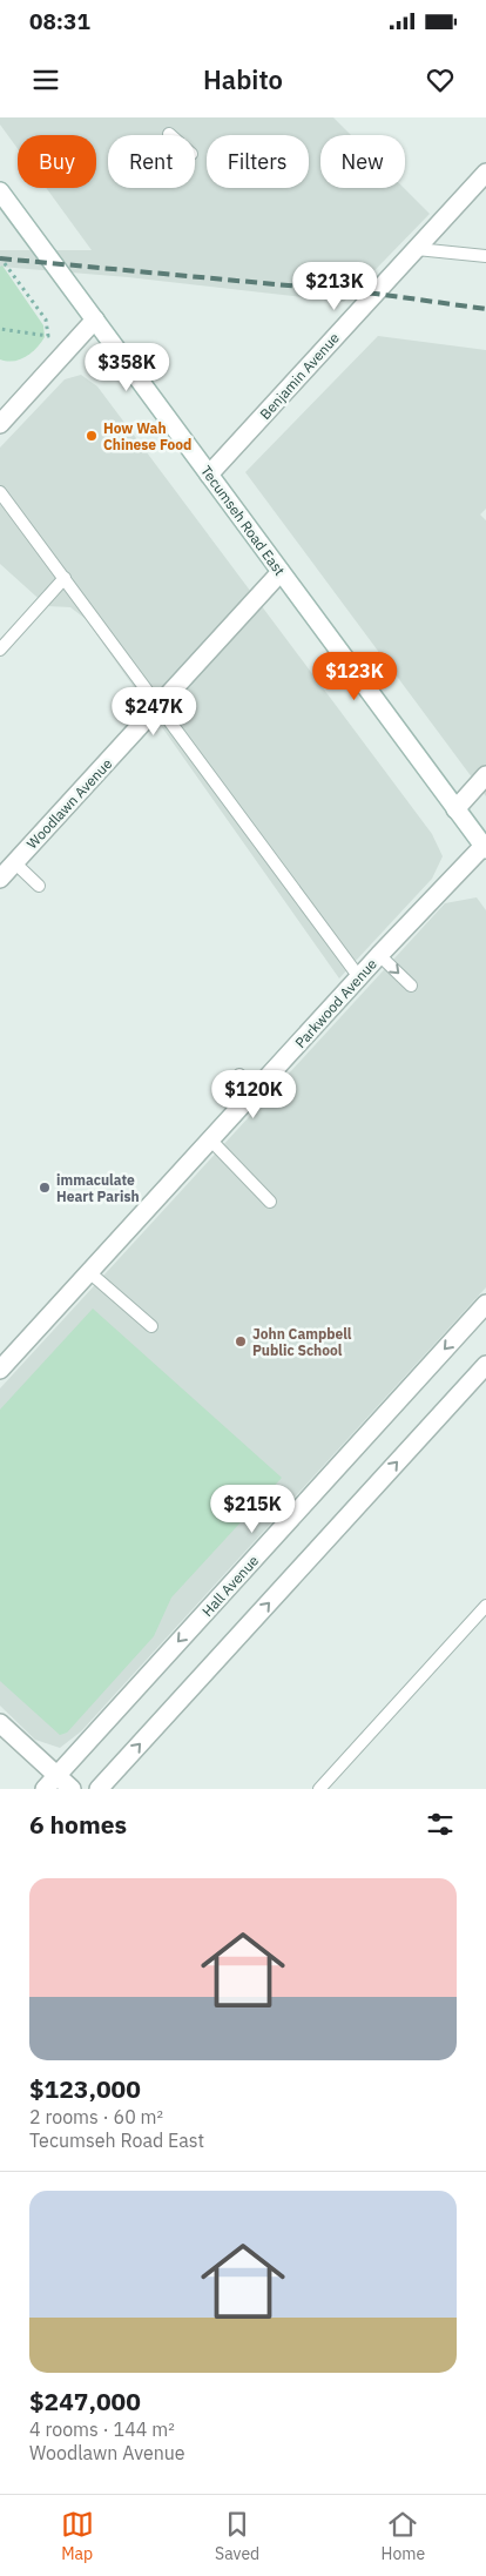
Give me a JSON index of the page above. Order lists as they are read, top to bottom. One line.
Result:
{"streets":{"street":["Benjamin Avenue","Tecumseh Road East","Woodlawn Avenue","Parkwood Avenue","Hall Avenue"]},"crossings":[["Benjamin Avenue","Tecumseh Road East"],["Tecumseh Road East","Woodlawn Avenue"],["Tecumseh Road East","Parkwood Avenue"]],"places":["How Wah Chinese Food","immaculate Heart Parish","John Campbell Public School"],"page":{"status":"08:31","header":"Habito","chip":["Buy","Rent","Filters","New"],"price":["$213K","$358K","$123K","$247K","$120K","$215K"],"heading":"6 homes","list":[{"name":"$123,000","note":"2 rooms · 60 m² · Tecumseh Road East"},{"name":"$247,000","note":"4 rooms · 144 m² · Woodlawn Avenue"}],"tabs":["Map","Saved","Home"]}}
